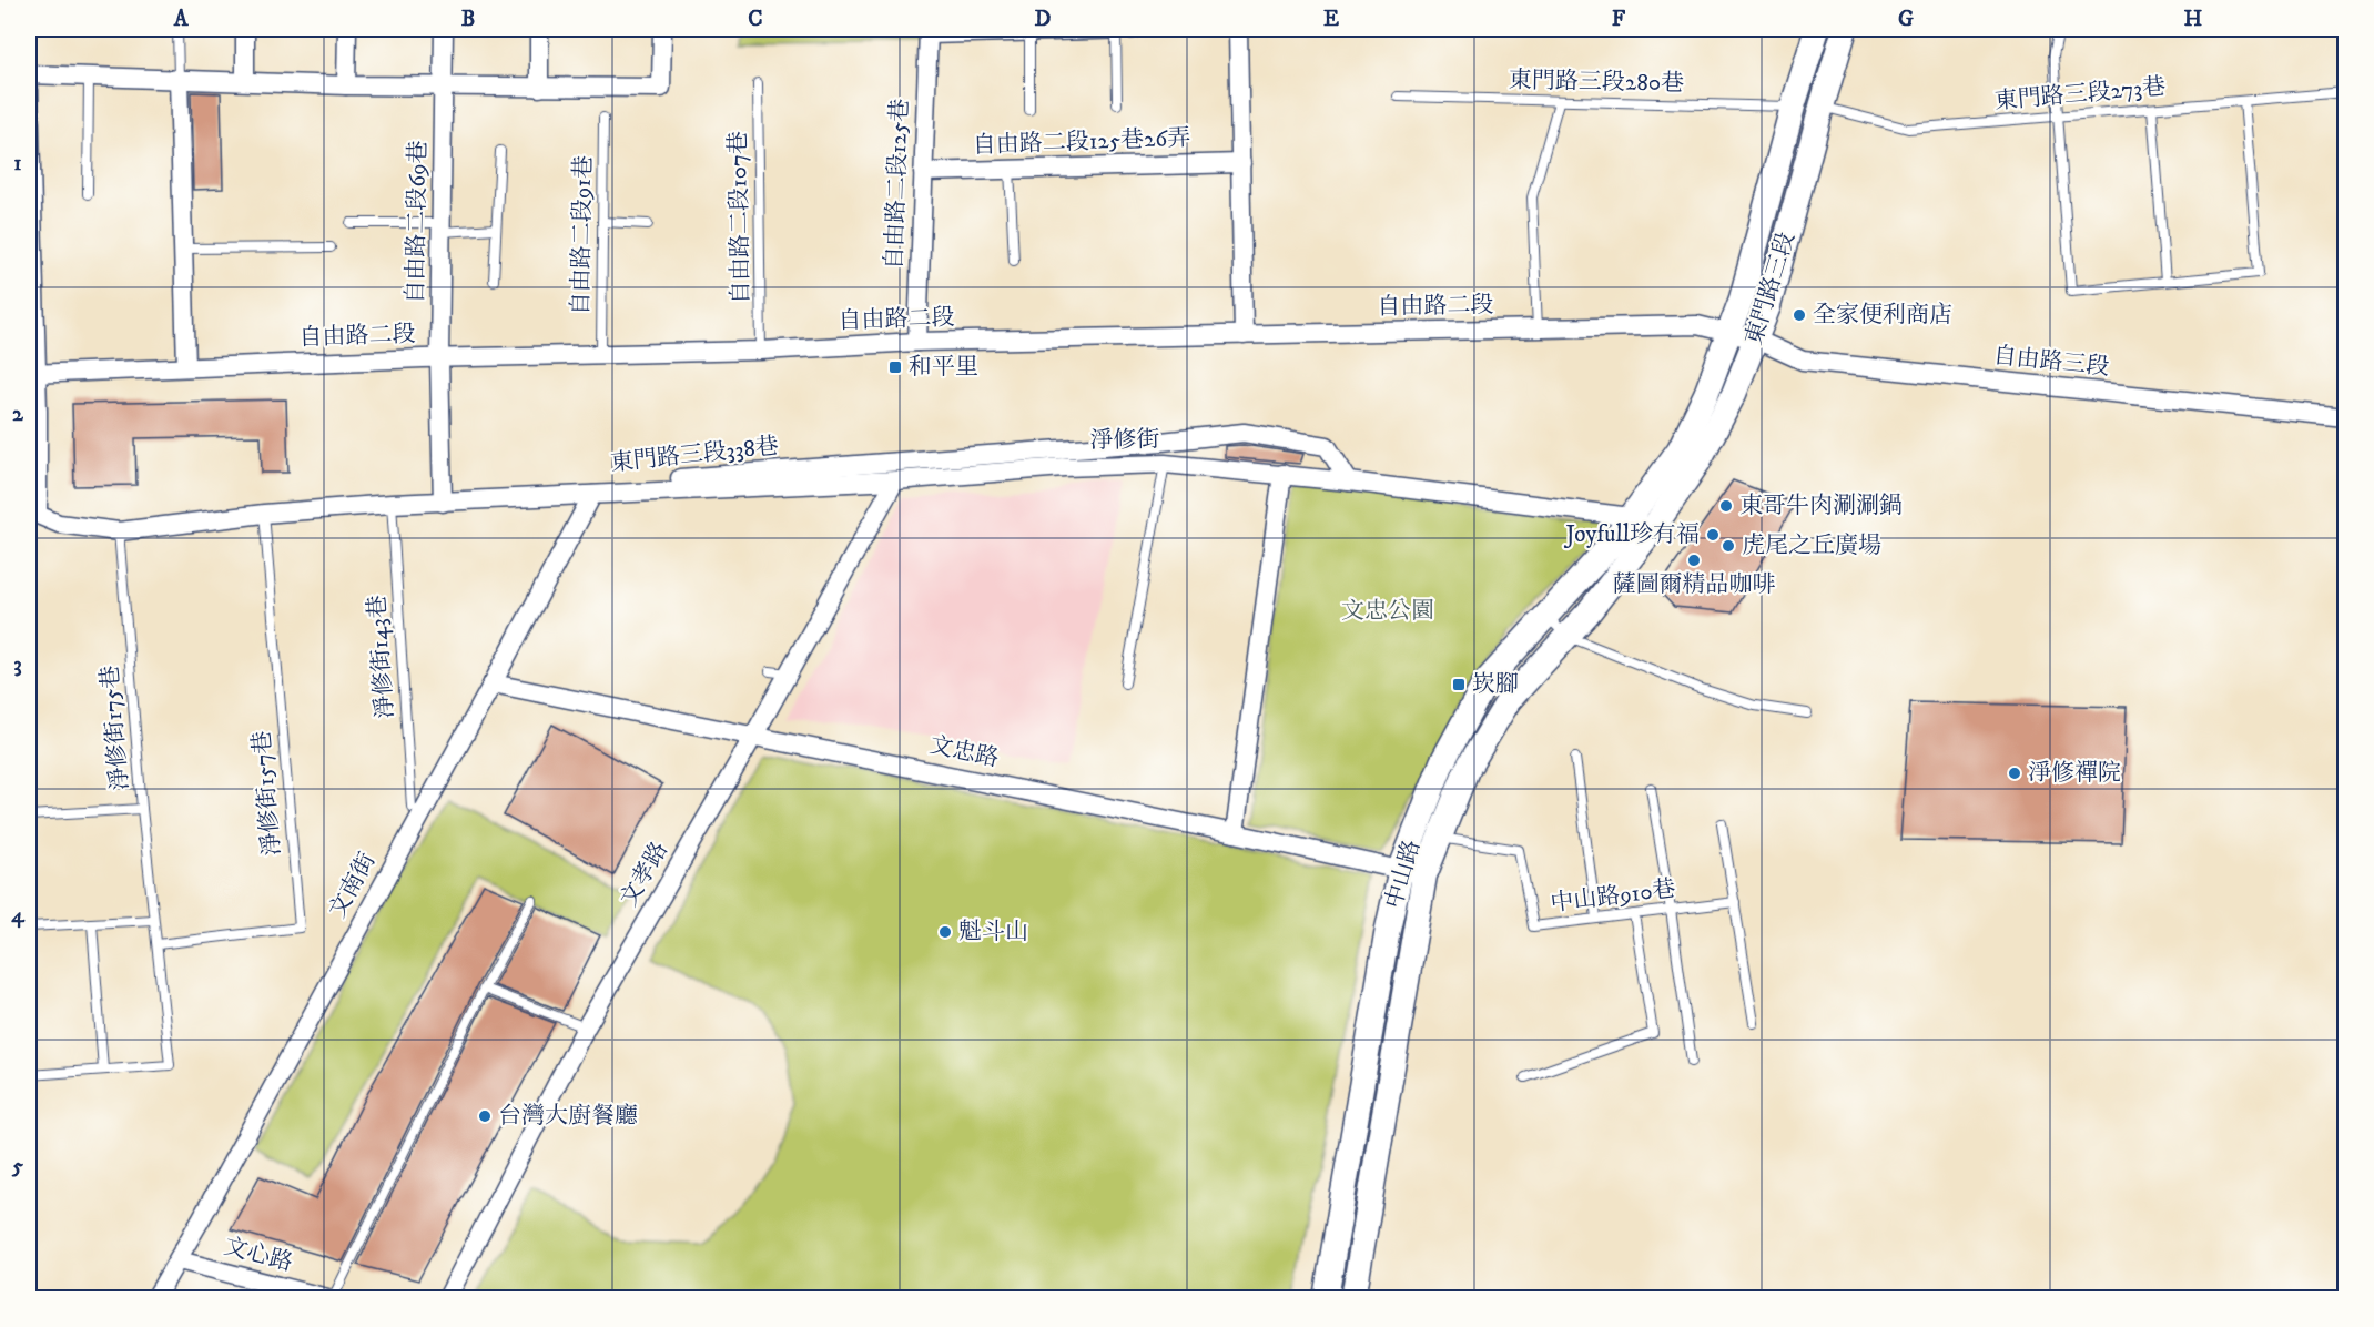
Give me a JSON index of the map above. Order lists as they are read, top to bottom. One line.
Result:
{"streets":{"main road":["東門路三段","中山路"],"street":["自由路二段125巷26弄","自由路二段125巷","自由路二段69巷","自由路二段","自由路三段","淨修街","東門路三段338巷","文忠路","文孝路","文南街","文心路"],"lane":["東門路三段280巷","東門路三段273巷","自由路二段107巷","自由路二段91巷","淨修街143巷","淨修街175巷","淨修街157巷","中山路910巷"]},"crossings":[["東門路三段280巷","東門路三段"],["東門路三段273巷","東門路三段"],["自由路二段125巷26弄","自由路二段125巷"],["自由路二段125巷","自由路二段"],["自由路二段107巷","自由路二段"],["自由路二段69巷","自由路二段"],["自由路二段69巷","東門路三段338巷"],["自由路二段91巷","自由路二段"],["東門路三段","自由路二段"],["東門路三段","自由路三段"],["東門路三段","淨修街"],["東門路三段","中山路"],["自由路二段","自由路三段"],["淨修街","東門路三段338巷"],["淨修街","文孝路"],["淨修街","中山路"],["淨修街","文南街"],["東門路三段338巷","淨修街143巷"],["東門路三段338巷","淨修街175巷"],["東門路三段338巷","淨修街157巷"],["東門路三段338巷","文南街"],["淨修街175巷","淨修街157巷"],["文忠路","文孝路"],["文忠路","中山路"],["文忠路","文南街"],["中山路","中山路910巷"],["文南街","文心路"]],"parks":["文忠公園"],"places":{"other":["全家便利商店","東哥牛肉涮涮鍋","Joyfull珍有福","虎尾之丘廣場","薩圖爾精品咖啡","淨修禪院","魁斗山","台灣大廚餐廳"],"transit":["和平里","崁腳"]},"grid":{"columns":["A","B","C","D","E","F","G","H"],"rows":["1","2","3","4","5"]}}
